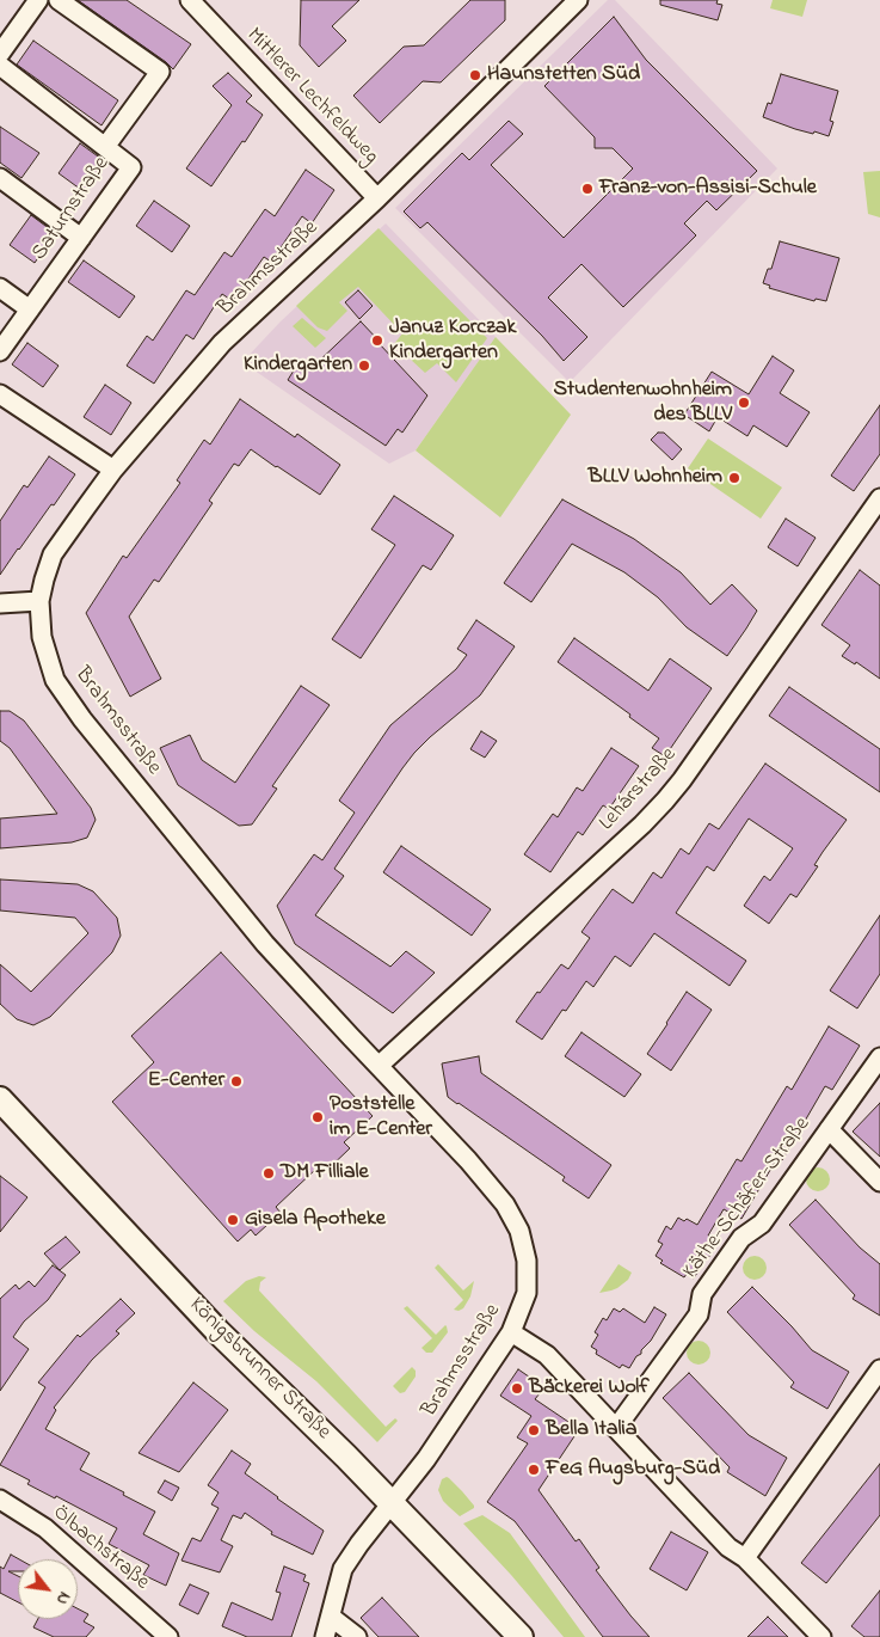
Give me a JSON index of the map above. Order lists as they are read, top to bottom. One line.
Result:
{"streets":{"main road":["Königsbrunner Straße"],"street":["Mittlerer Lechfeldweg","Saturnstraße","Brahmsstraße","Lehárstraße","Käthe-Schäfer-Straße","Ölbachstraße"]},"crossings":[["Mittlerer Lechfeldweg","Brahmsstraße"],["Brahmsstraße","Lehárstraße"],["Brahmsstraße","Königsbrunner Straße"]],"places":["Haunstetten Süd","Franz-von-Assisi-Schule","Januz Korczak Kindergarten","Kindergarten","Studentenwohnheim des BLLV","BLLV Wohnheim","E-Center","Poststelle im E-Center","DM Filliale","Gisela Apotheke","Bäckerei Wolf","Bella Italia","FeG Augsburg-Süd"],"north":"bottom right"}
